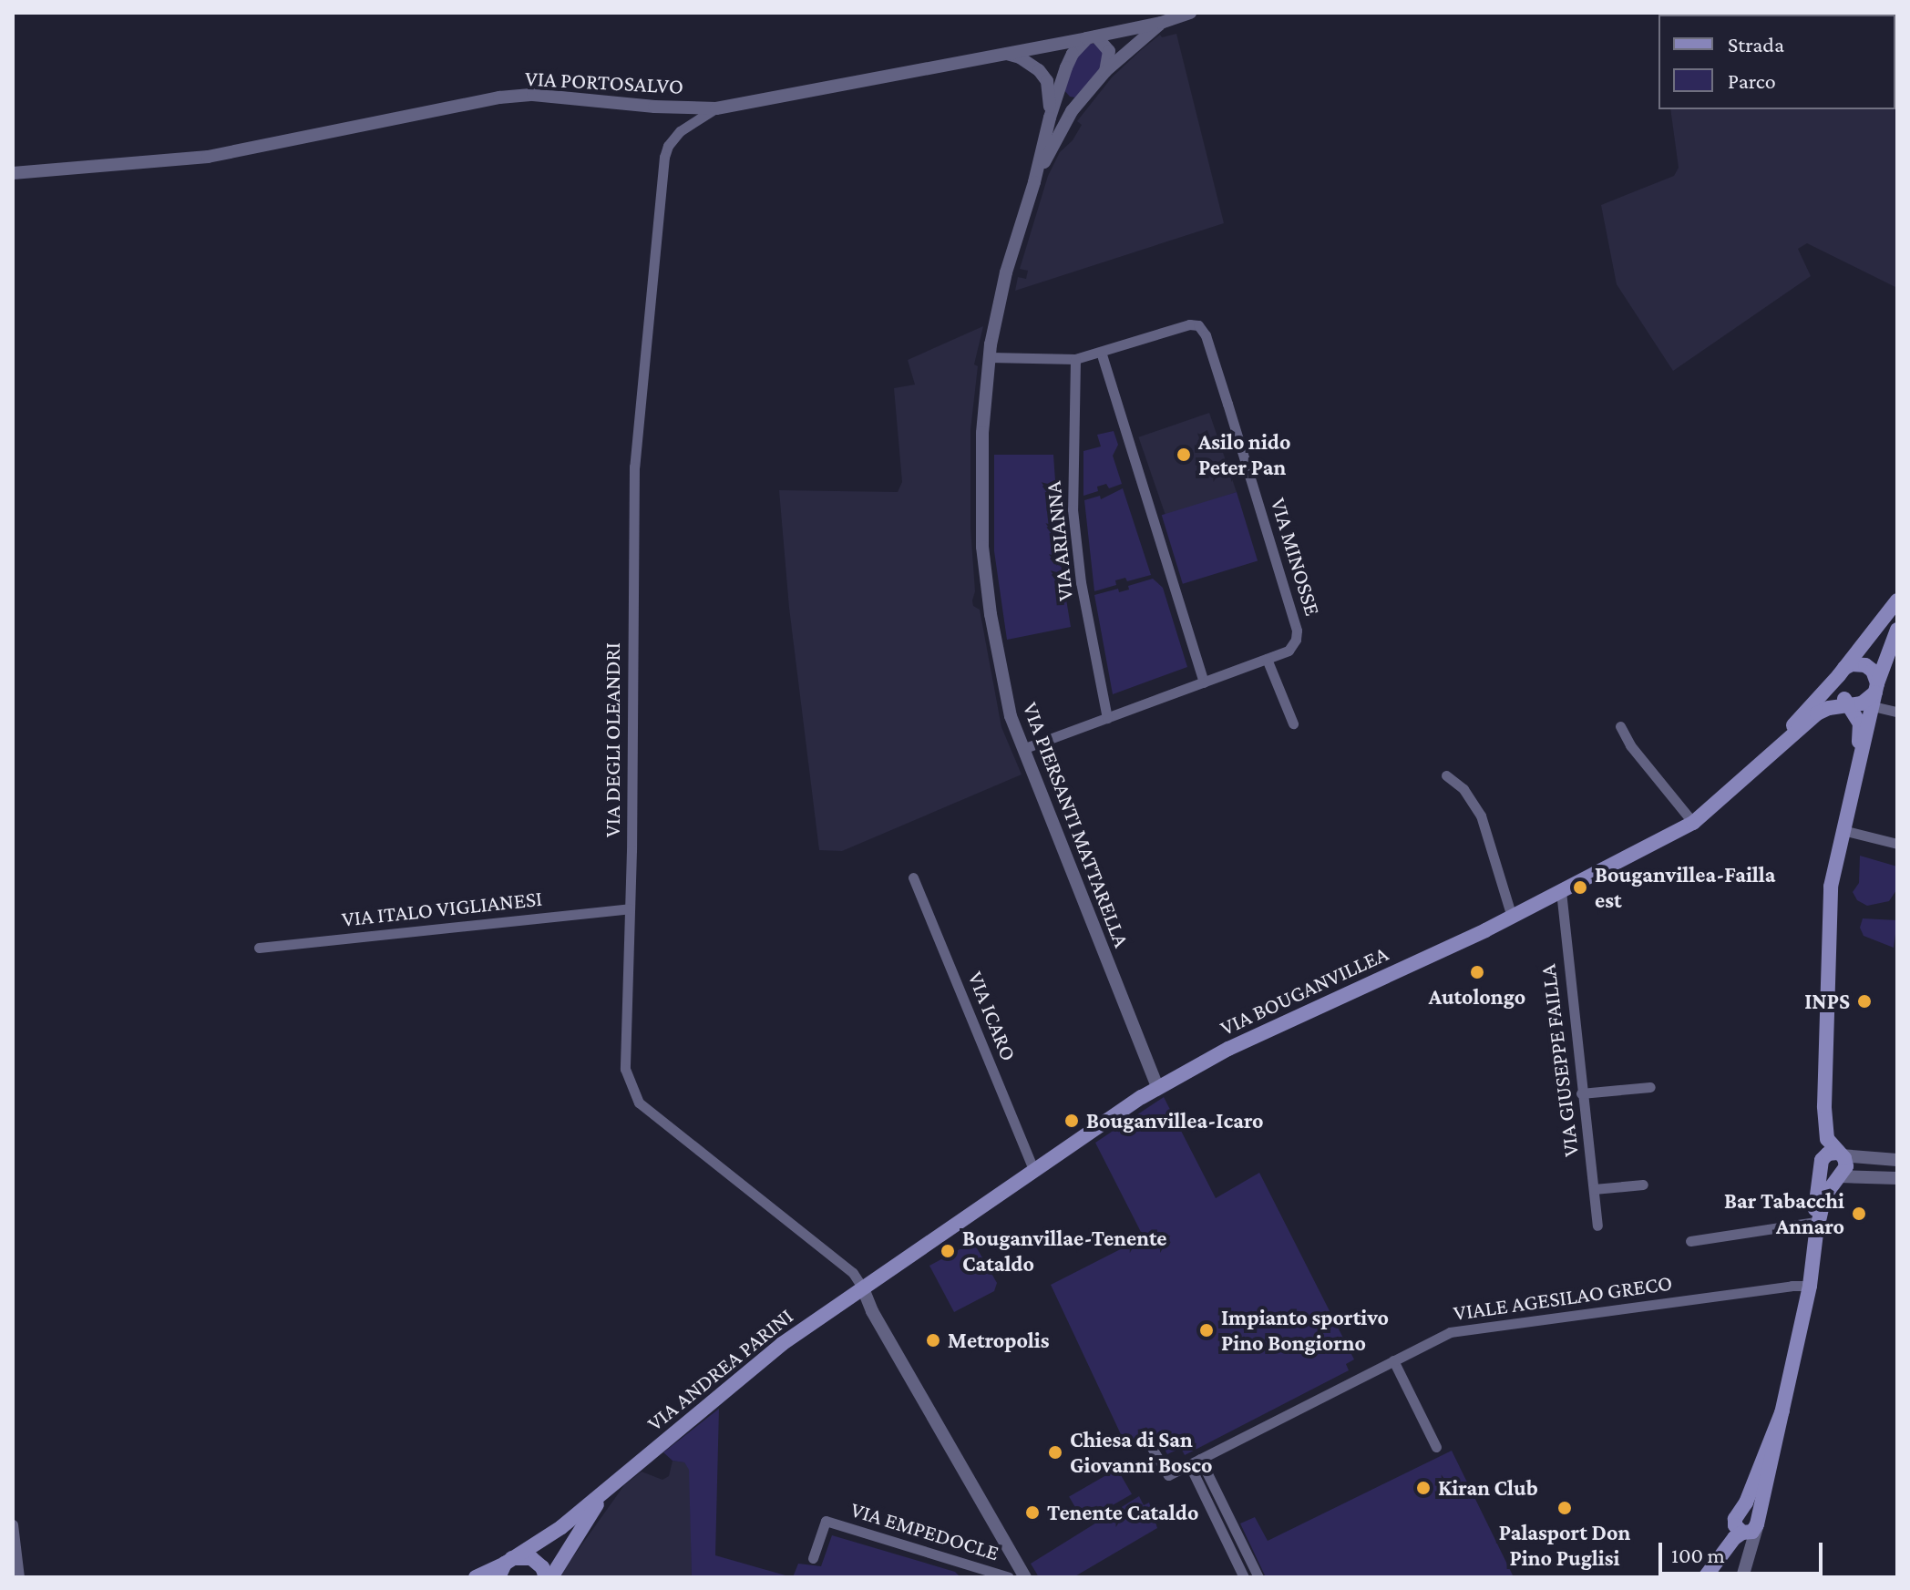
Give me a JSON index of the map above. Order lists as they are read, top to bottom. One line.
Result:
{"streets":{"main road":["VIA BOUGANVILLEA","VIA ANDREA PARINI"],"street":["VIA PORTOSALVO","VIA ARIANNA","VIA MINOSSE","VIA DEGLI OLEANDRI","VIA PIERSANTI MATTARELLA","VIA ITALO VIGLIANESI","VIA ICARO","VIA GIUSEPPE FAILLA","VIALE AGESILAO GRECO","VIA EMPEDOCLE"]},"crossings":[["VIA PORTOSALVO","VIA DEGLI OLEANDRI"],["VIA ARIANNA","VIA MINOSSE"],["VIA MINOSSE","VIA PIERSANTI MATTARELLA"],["VIA DEGLI OLEANDRI","VIA ITALO VIGLIANESI"],["VIA DEGLI OLEANDRI","VIA BOUGANVILLEA"],["VIA DEGLI OLEANDRI","VIA ANDREA PARINI"],["VIA PIERSANTI MATTARELLA","VIA BOUGANVILLEA"],["VIA BOUGANVILLEA","VIA ICARO"],["VIA BOUGANVILLEA","VIA GIUSEPPE FAILLA"],["VIA BOUGANVILLEA","VIA ANDREA PARINI"]],"places":["Asilo nido Peter Pan","Bouganvillea-Failla est","Autolongo","INPS","Bouganvillea-Icaro","Bar Tabacchi Annaro","Bouganvillae-Tenente Cataldo","Impianto sportivo Pino Bongiorno","Metropolis","Chiesa di San Giovanni Bosco","Kiran Club","Palasport Don Pino Puglisi","Tenente Cataldo"],"legend":["Strada","Parco"],"scale_bar":"100 m"}
